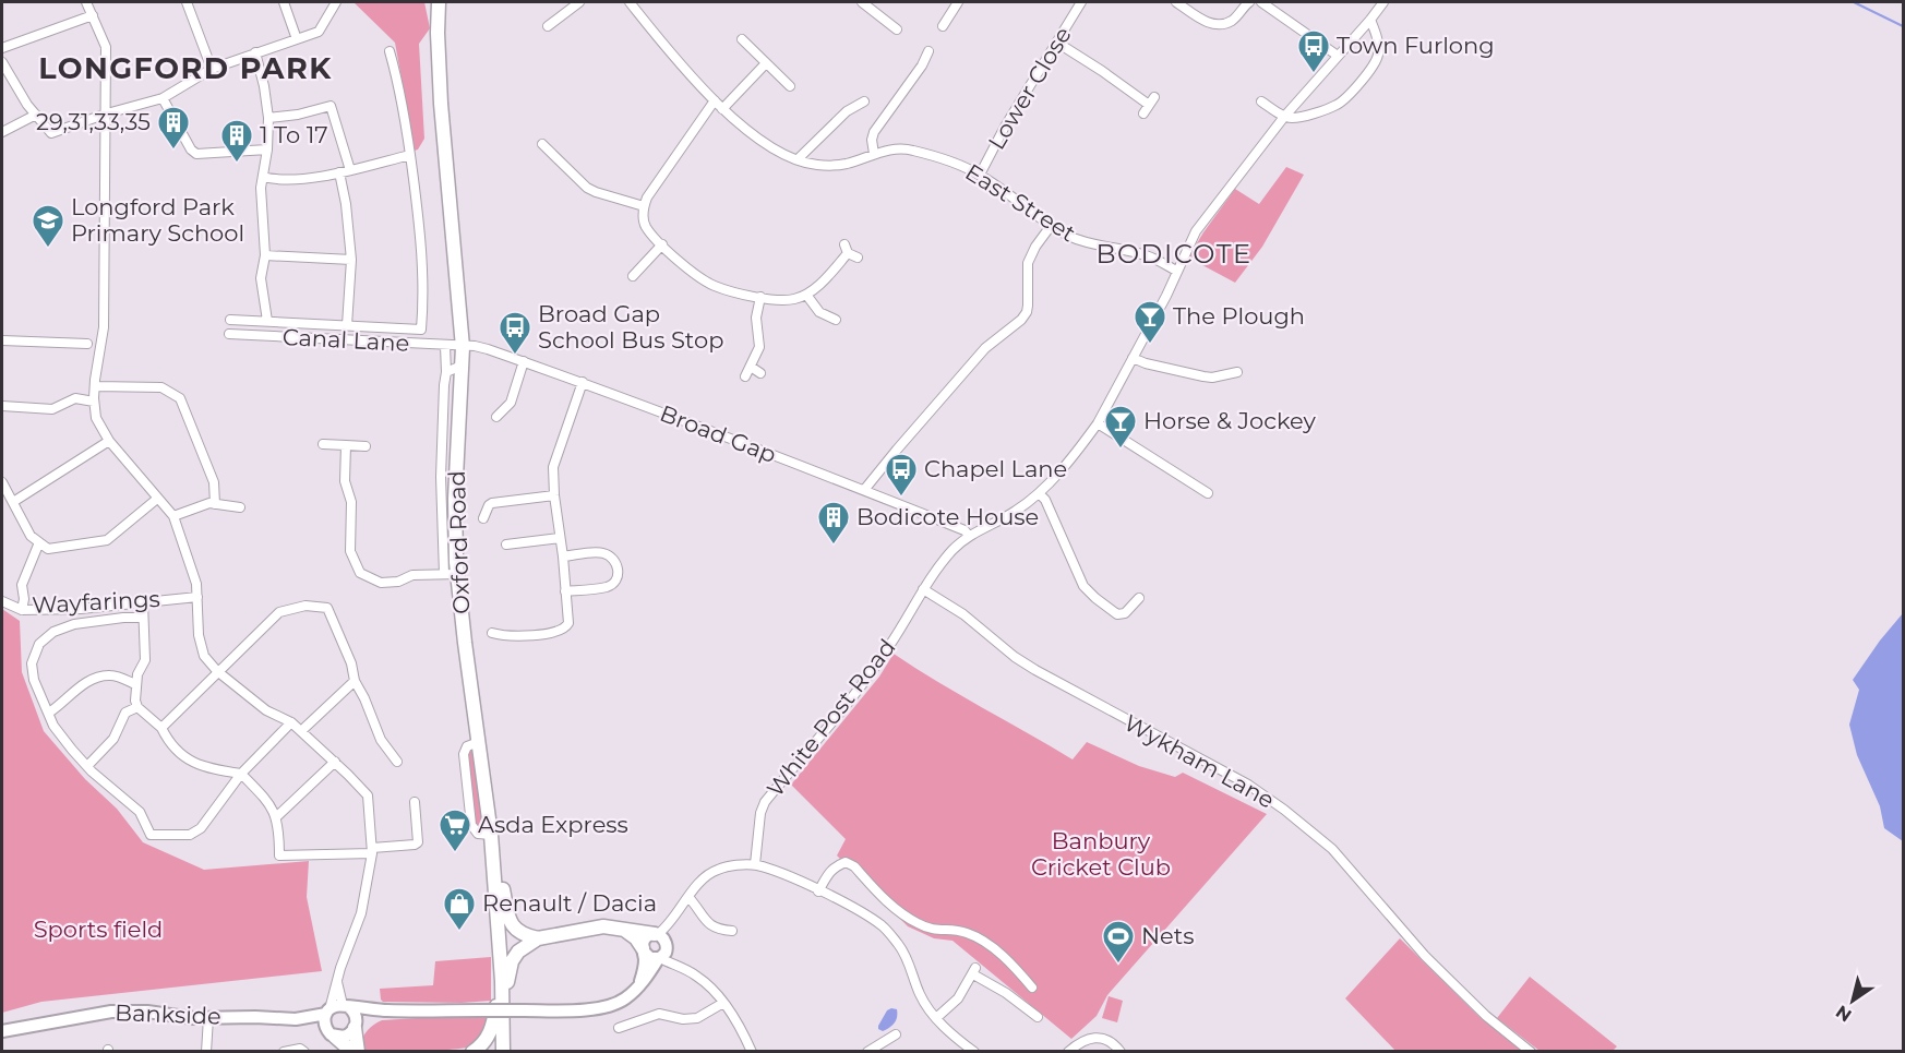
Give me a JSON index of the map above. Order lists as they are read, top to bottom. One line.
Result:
{"streets":{"main road":["Oxford Road"],"street":["Lower Close","East Street","Canal Lane","Broad Gap","Wayfarings","White Post Road","Wykham Lane","Bankside"]},"crossings":[["Lower Close","East Street"],["East Street","White Post Road"],["Canal Lane","Broad Gap"],["Canal Lane","Oxford Road"],["Broad Gap","Oxford Road"],["Broad Gap","White Post Road"],["White Post Road","Wykham Lane"]],"districts":["LONGFORD PARK","BODICOTE"],"parks":["Banbury Cricket Club","Sports field"],"places":{"bus stop":["Town Furlong","Broad Gap School Bus Stop","Chapel Lane"],"building":["29,31,33,35","1 To 17","Bodicote House"],"school or university":["Longford Park Primary School"],"bar":["The Plough","Horse & Jockey"],"supermarket":["Asda Express"],"shop":["Renault / Dacia"],"sports":["Nets"]},"north":"bottom left"}
